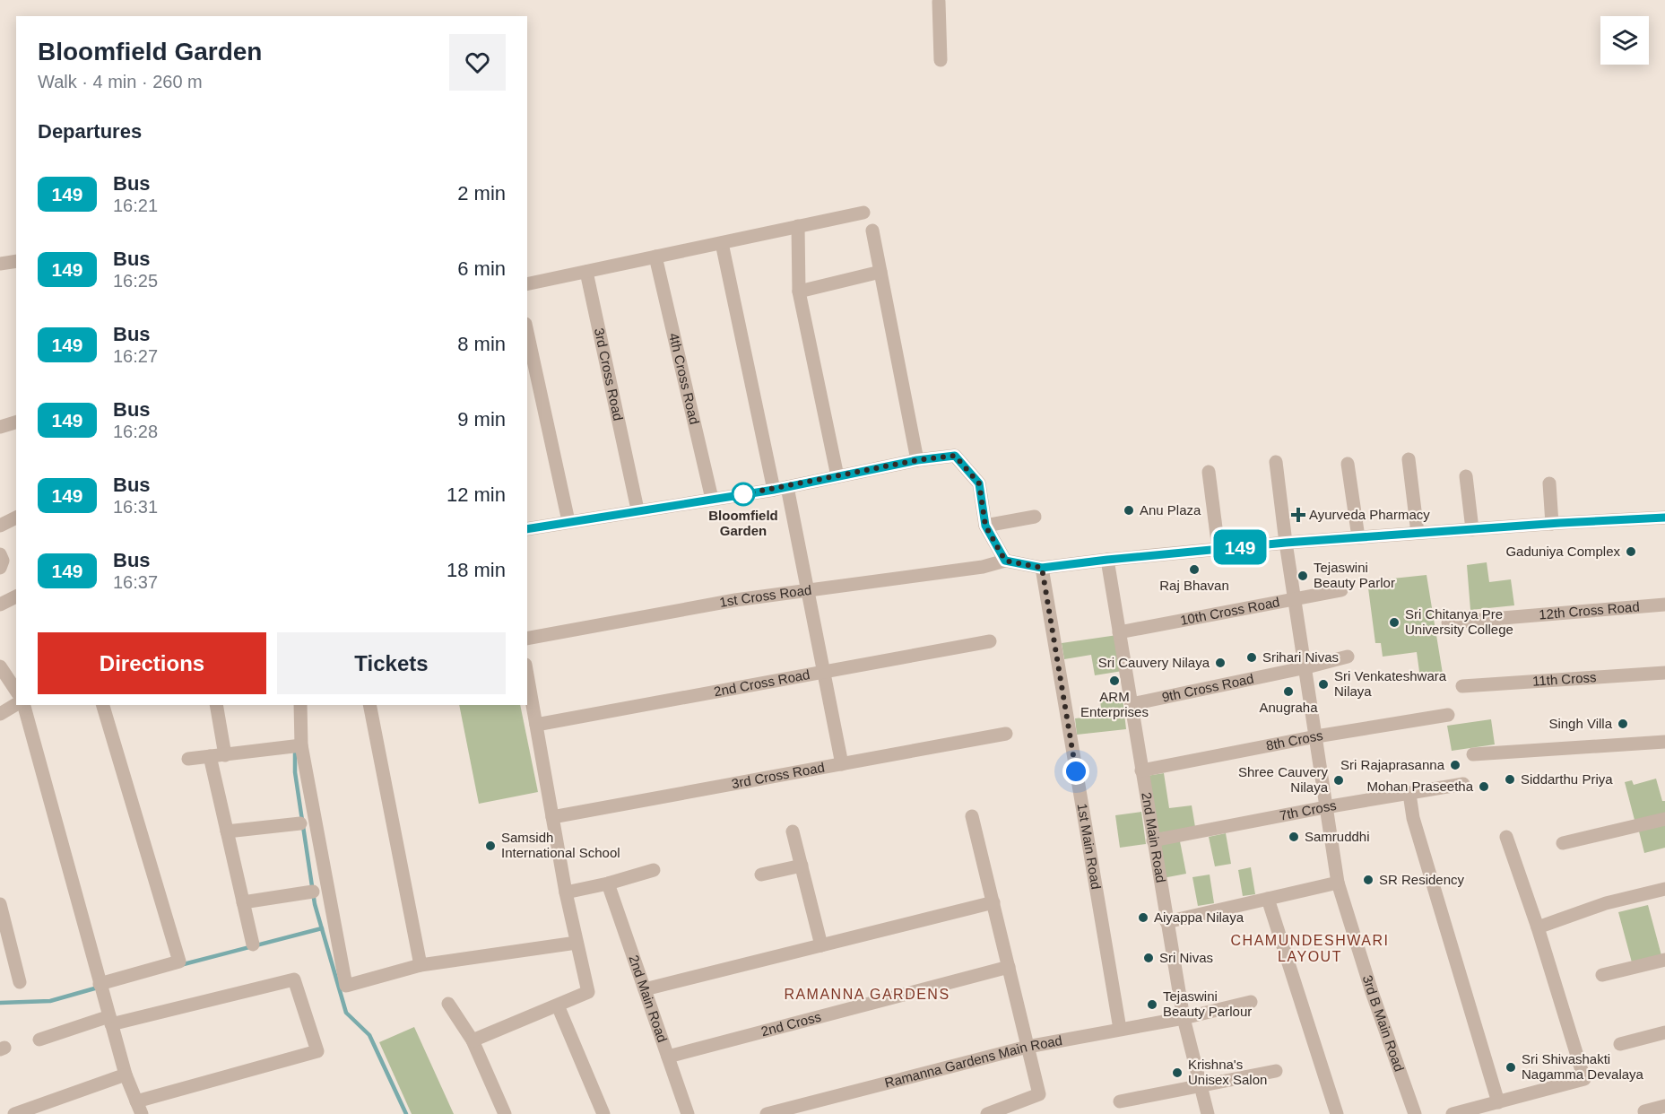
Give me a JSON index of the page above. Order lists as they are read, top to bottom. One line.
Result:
{"streets":{"street":["3rd Cross Road","4th Cross Road","1st Cross Road","10th Cross Road","12th Cross Road","11th Cross","2nd Cross Road","9th Cross Road","8th Cross","7th Cross","2nd Main Road","1st Main Road","3rd B Main Road","2nd Cross","Ramanna Gardens Main Road"]},"crossings":[["10th Cross Road","2nd Main Road"],["10th Cross Road","3rd B Main Road"],["9th Cross Road","2nd Main Road"],["9th Cross Road","3rd B Main Road"],["8th Cross","2nd Main Road"],["8th Cross","3rd B Main Road"],["7th Cross","2nd Main Road"],["7th Cross","3rd B Main Road"],["2nd Main Road","2nd Cross"],["2nd Main Road","Ramanna Gardens Main Road"],["1st Main Road","Ramanna Gardens Main Road"]],"districts":["CHAMUNDESHWARI LAYOUT","RAMANNA GARDENS"],"places":{"other":["Bloomfield Garden","Anu Plaza","Gaduniya Complex","Raj Bhavan","Tejaswini Beauty Parlor","Sri Chitanya Pre University College","Srihari Nivas","Sri Cauvery Nilaya","ARM Enterprises","Sri Venkateshwara Nilaya","Anugraha","Singh Villa","Sri Rajaprasanna","Siddarthu Priya","Shree Cauvery Nilaya","Mohan Praseetha","Samruddhi","Samsidh International School","SR Residency","Aiyappa Nilaya","Sri Nivas","Tejaswini Beauty Parlour","Sri Shivashakti Nagamma Devalaya","Krishna's Unisex Salon"],"health":["Ayurveda Pharmacy"]},"lines":["bus line 149"],"page":{"on_map":"149","heading":[["Bloomfield Garden","Walk · 4 min · 260 m"],"Departures"],"list":[{"mark":"149","name":"Bus","note":"16:21","value":"2 min"},{"mark":"149","name":"Bus","note":"16:25","value":"6 min"},{"mark":"149","name":"Bus","note":"16:27","value":"8 min"},{"mark":"149","name":"Bus","note":"16:28","value":"9 min"},{"mark":"149","name":"Bus","note":"16:31","value":"12 min"},{"mark":"149","name":"Bus","note":"16:37","value":"18 min"}],"buttons":["Directions","Tickets"]}}
